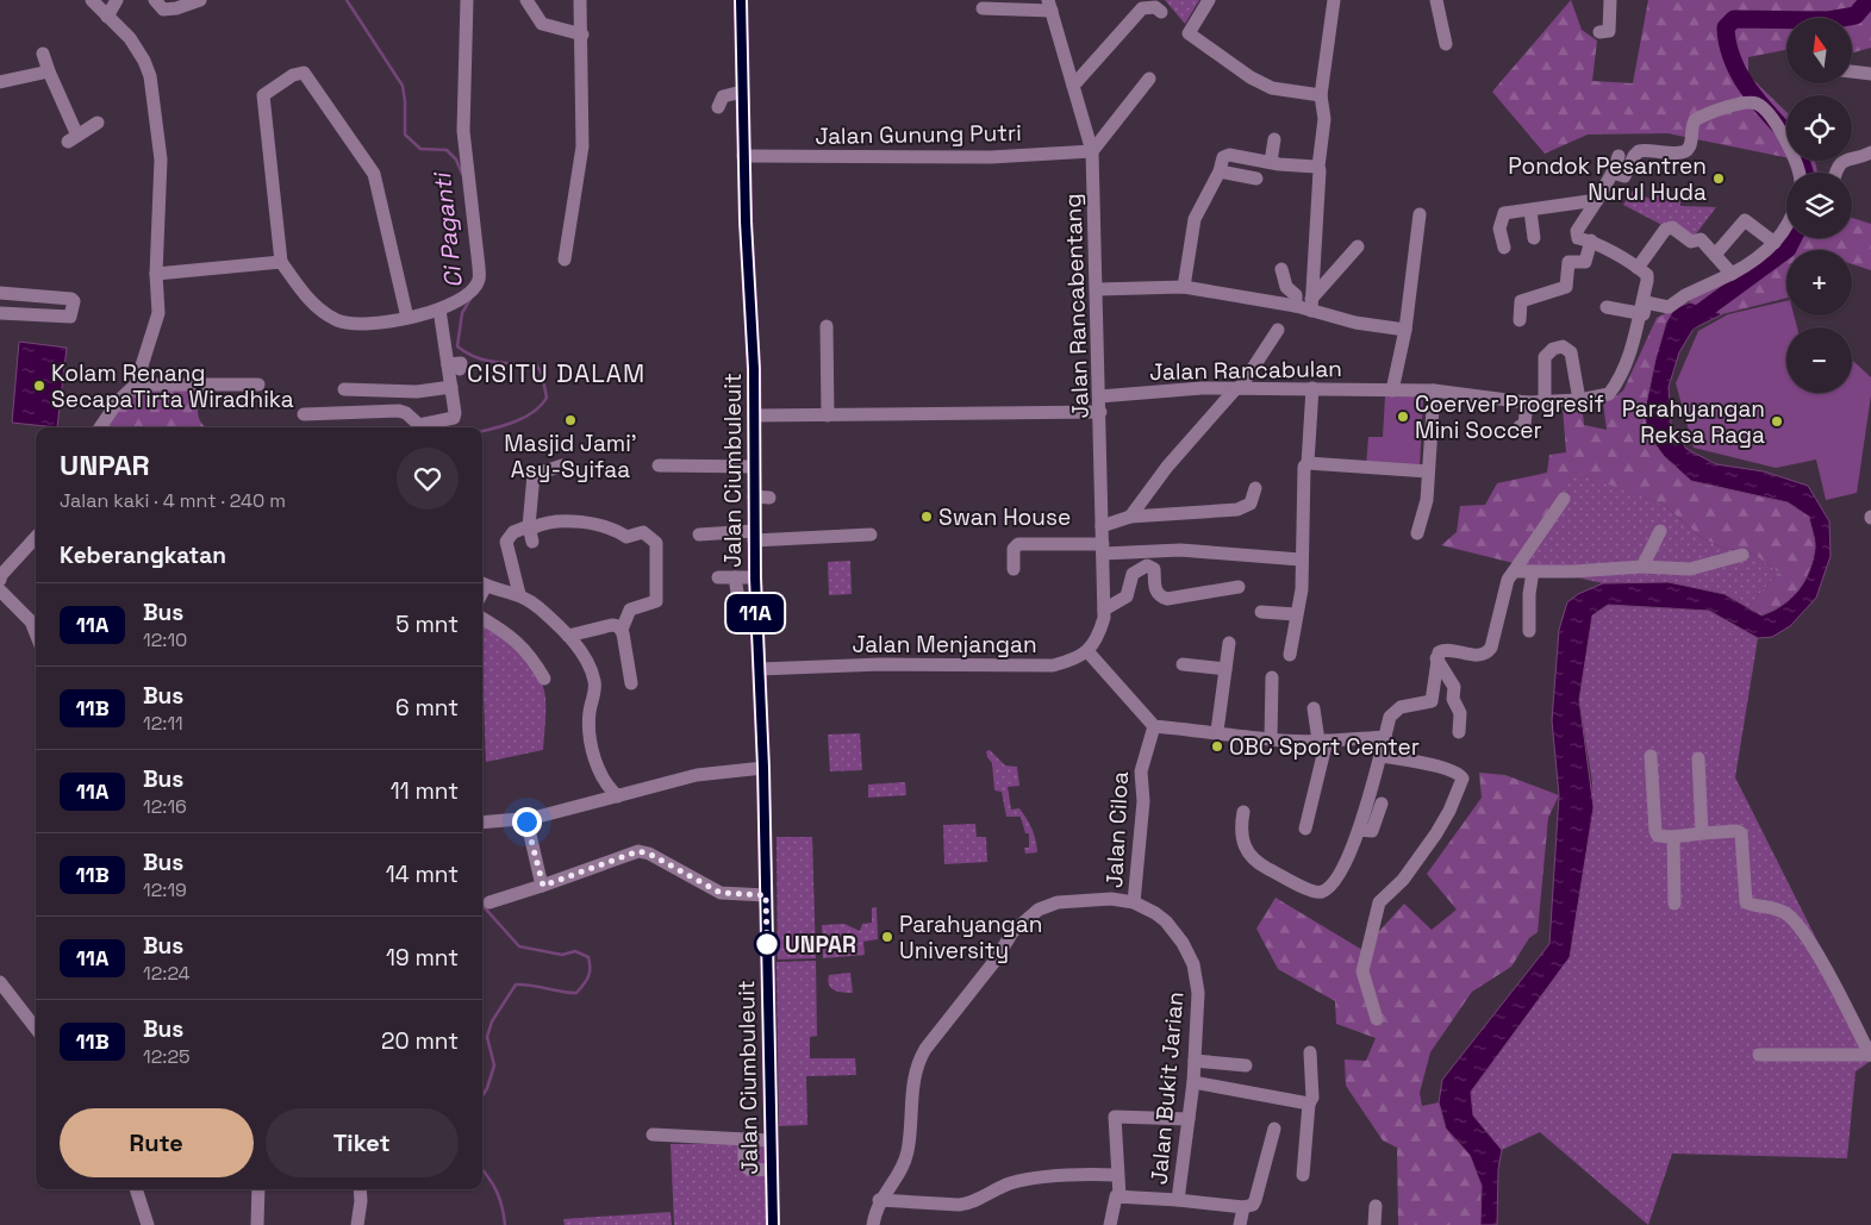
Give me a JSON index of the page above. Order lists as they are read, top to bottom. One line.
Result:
{"streets":{"main road":["Jalan Ciumbuleuit"],"street":["Jalan Gunung Putri","Jalan Rancabentang","Jalan Rancabulan","Jalan Menjangan","Jalan Ciloa","Jalan Bukit Jarian"]},"crossings":[["Jalan Gunung Putri","Jalan Rancabentang"],["Jalan Gunung Putri","Jalan Ciumbuleuit"],["Jalan Rancabentang","Jalan Rancabulan"],["Jalan Ciumbuleuit","Jalan Menjangan"],["Jalan Ciloa","Jalan Bukit Jarian"]],"districts":["CISITU DALAM"],"water":["Ci Paganti"],"places":["Pondok Pesantren Nurul Huda","Kolam Renang SecapaTirta Wiradhika","Coerver Progresif Mini Soccer","Masjid Jami' Asy-Syifaa","Parahyangan Reksa Raga","Swan House","OBC Sport Center","Parahyangan University","UNPAR"],"lines":["bus line 11A"],"north":"top","page":{"on_map":"11A","map_buttons":["+","−"],"heading":[["UNPAR","Jalan kaki · 4 mnt · 240 m"],"Keberangkatan"],"list":[{"mark":"11A","name":"Bus","note":"12:10","value":"5 mnt"},{"mark":"11B","name":"Bus","note":"12:11","value":"6 mnt"},{"mark":"11A","name":"Bus","note":"12:16","value":"11 mnt"},{"mark":"11B","name":"Bus","note":"12:19","value":"14 mnt"},{"mark":"11A","name":"Bus","note":"12:24","value":"19 mnt"},{"mark":"11B","name":"Bus","note":"12:25","value":"20 mnt"}],"buttons":["Rute","Tiket"]}}
